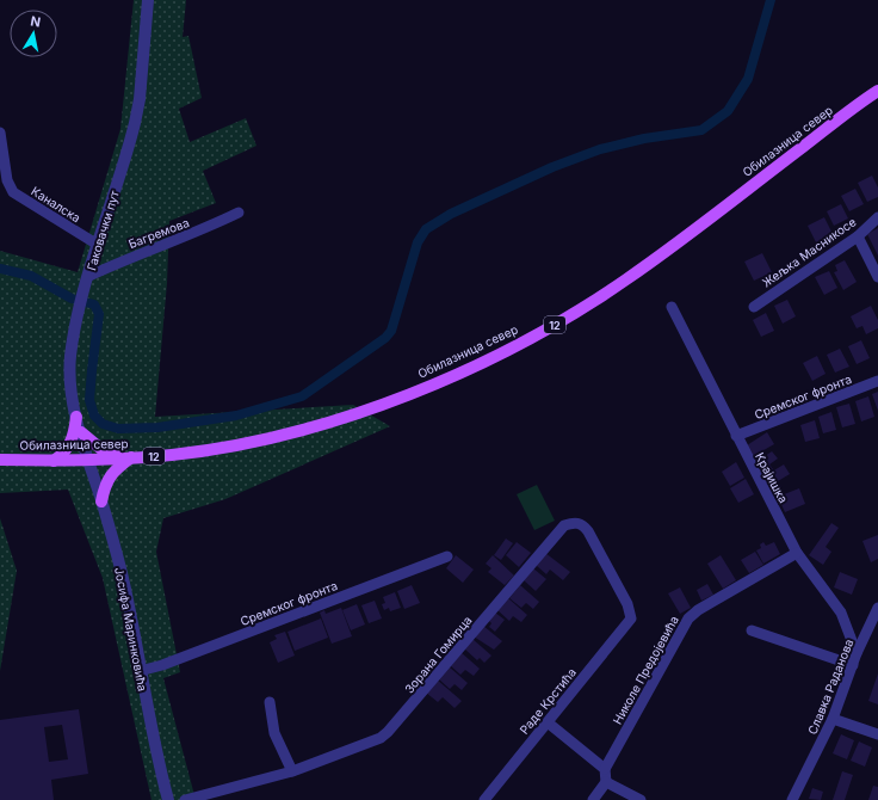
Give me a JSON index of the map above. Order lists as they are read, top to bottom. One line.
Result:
{"streets":{"main road":["Обилазница север","12"],"street":["Каналска","Гаковачки пут","Багремова","Жељка Масникосе","Сремског фронта","Крајишка","Јосифа Маринковића","Зорана Гомирца","Николе Предојевића","Славка Раданова","Раде Крстића"]},"crossings":[["Обилазница север","Гаковачки пут"],["Обилазница север","Јосифа Маринковића"],["Каналска","Гаковачки пут"],["Гаковачки пут","Багремова"],["Гаковачки пут","Јосифа Маринковића"],["Сремског фронта","Крајишка"],["Сремског фронта","Јосифа Маринковића"],["Крајишка","Николе Предојевића"],["Крајишка","Славка Раданова"],["Зорана Гомирца","Раде Крстића"]],"north":"top"}
